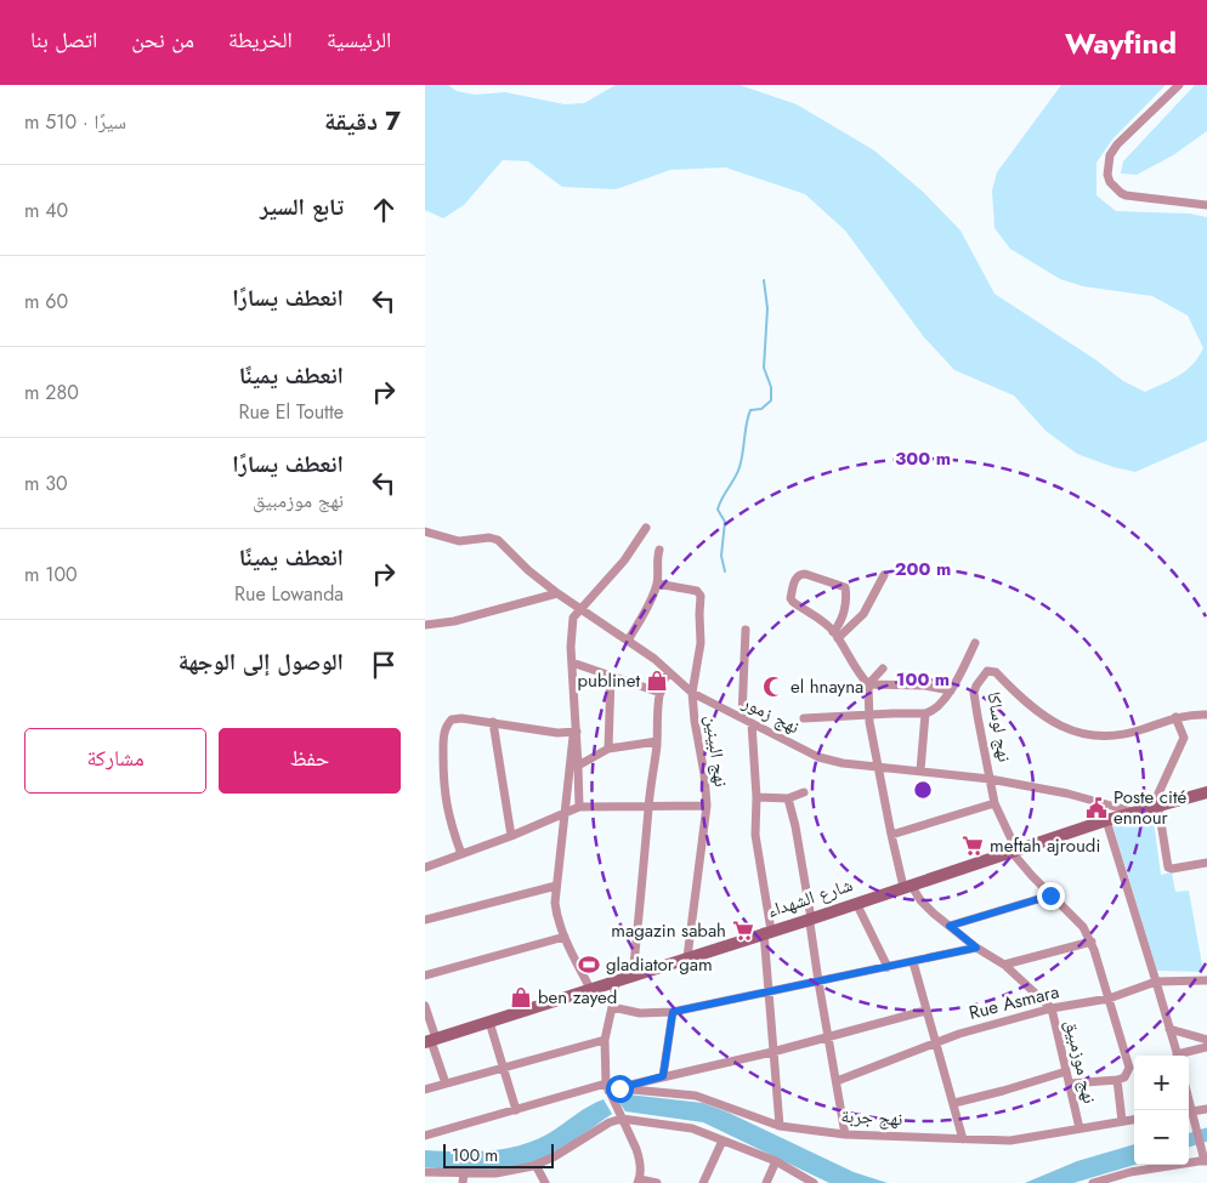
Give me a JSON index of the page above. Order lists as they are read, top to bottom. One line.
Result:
{"streets":{"main road":["شارع الشهداء"],"street":["نهج زمور","نهج لوساكا","نهج البينين","Rue Asmara","نهج موزمبيق","نهج جربة"]},"crossings":[["نهج زمور","نهج لوساكا"],["نهج زمور","نهج البينين"],["نهج زمور","شارع الشهداء"],["نهج لوساكا","شارع الشهداء"],["نهج لوساكا","Rue Asmara"],["نهج البينين","شارع الشهداء"],["شارع الشهداء","نهج موزمبيق"],["Rue Asmara","نهج موزمبيق"],["نهج موزمبيق","نهج جربة"]],"places":{"shop":["publinet","ben zayed"],"mosque":["el hnayna"],"public building":["Poste cité ennour"],"supermarket":["meftah ajroudi","magazin sabah"],"sports":["gladiator gam"]},"scale_bar":"100 m","page":{"header":"Wayfind","nav":["الرئيسية","الخريطة","من نحن","اتصل بنا"],"heading":["7 دقيقة","سيرًا · 510 m"],"list":[["تابع السير","40 m"],["انعطف يسارًا","60 m"],["انعطف يمينًا","Rue El Toutte","280 m"],["انعطف يسارًا","نهج موزمبيق","30 m"],["انعطف يمينًا","Rue Lowanda","100 m"],"الوصول إلى الوجهة"],"buttons":["حفظ","مشاركة"],"map_buttons":["+","−"],"scale":"100 m"},"rings":["300 m","200 m","100 m"]}
